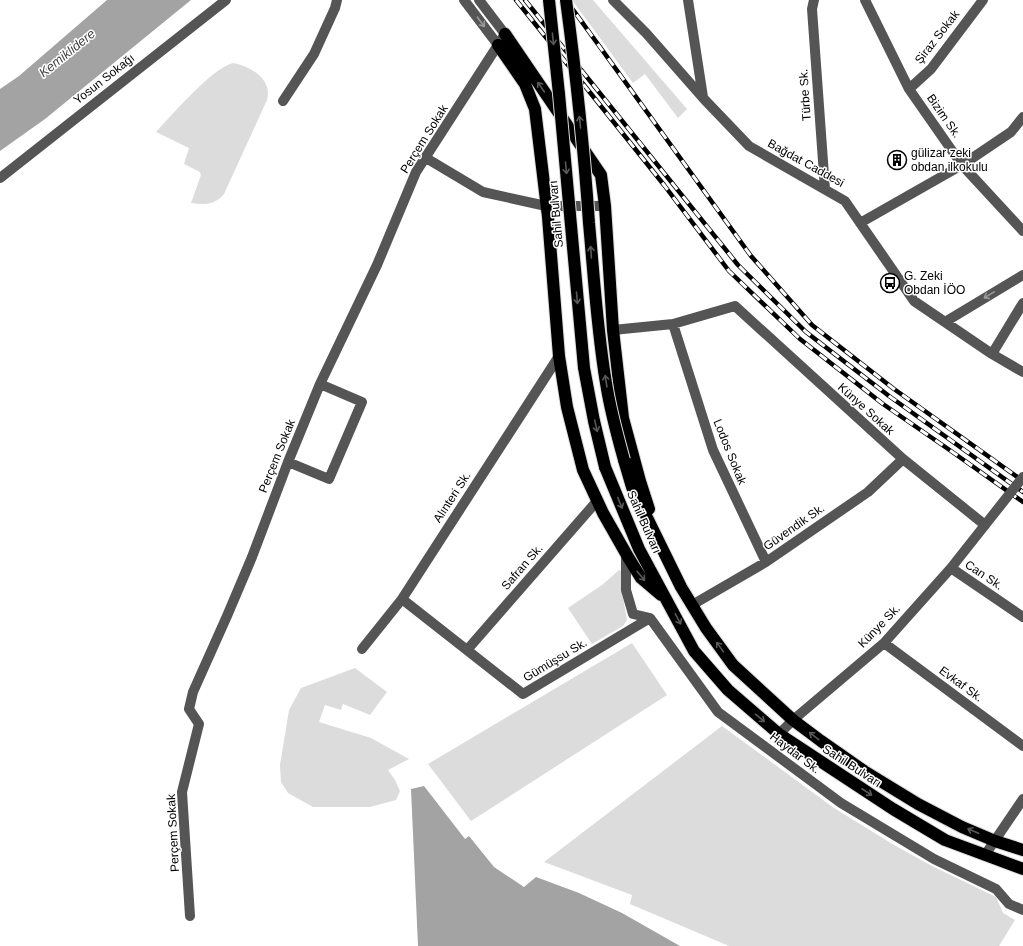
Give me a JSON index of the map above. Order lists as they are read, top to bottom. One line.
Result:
{"streets":{"highway":["Sahil Bulvarı"],"street":["Şiraz Sokak","Yosun Sokağı","Türbe Sk.","Bizim Sk.","Perçem Sokak","Bağdat Caddesi","Künye Sokak","Lodos Sokak","Alınteri Sk.","Güvendik Sk.","Safran Sk.","Can Sk.","Künye Sk.","Gümüşsu Sk.","Evkaf Sk.","Haydar Sk."]},"crossings":[["Şiraz Sokak","Bizim Sk."],["Türbe Sk.","Bağdat Caddesi"],["Sahil Bulvarı","Güvendik Sk."],["Sahil Bulvarı","Künye Sk."],["Künye Sokak","Lodos Sokak"],["Künye Sokak","Güvendik Sk."],["Künye Sokak","Künye Sk."],["Lodos Sokak","Güvendik Sk."],["Alınteri Sk.","Gümüşsu Sk."],["Safran Sk.","Gümüşsu Sk."],["Can Sk.","Künye Sk."],["Künye Sk.","Evkaf Sk."],["Gümüşsu Sk.","Haydar Sk."]],"water":["Kemiklidere"],"places":{"building":["gülizar zeki obdan ilkokulu"],"bus stop":["G. Zeki Obdan İÖO"]}}
